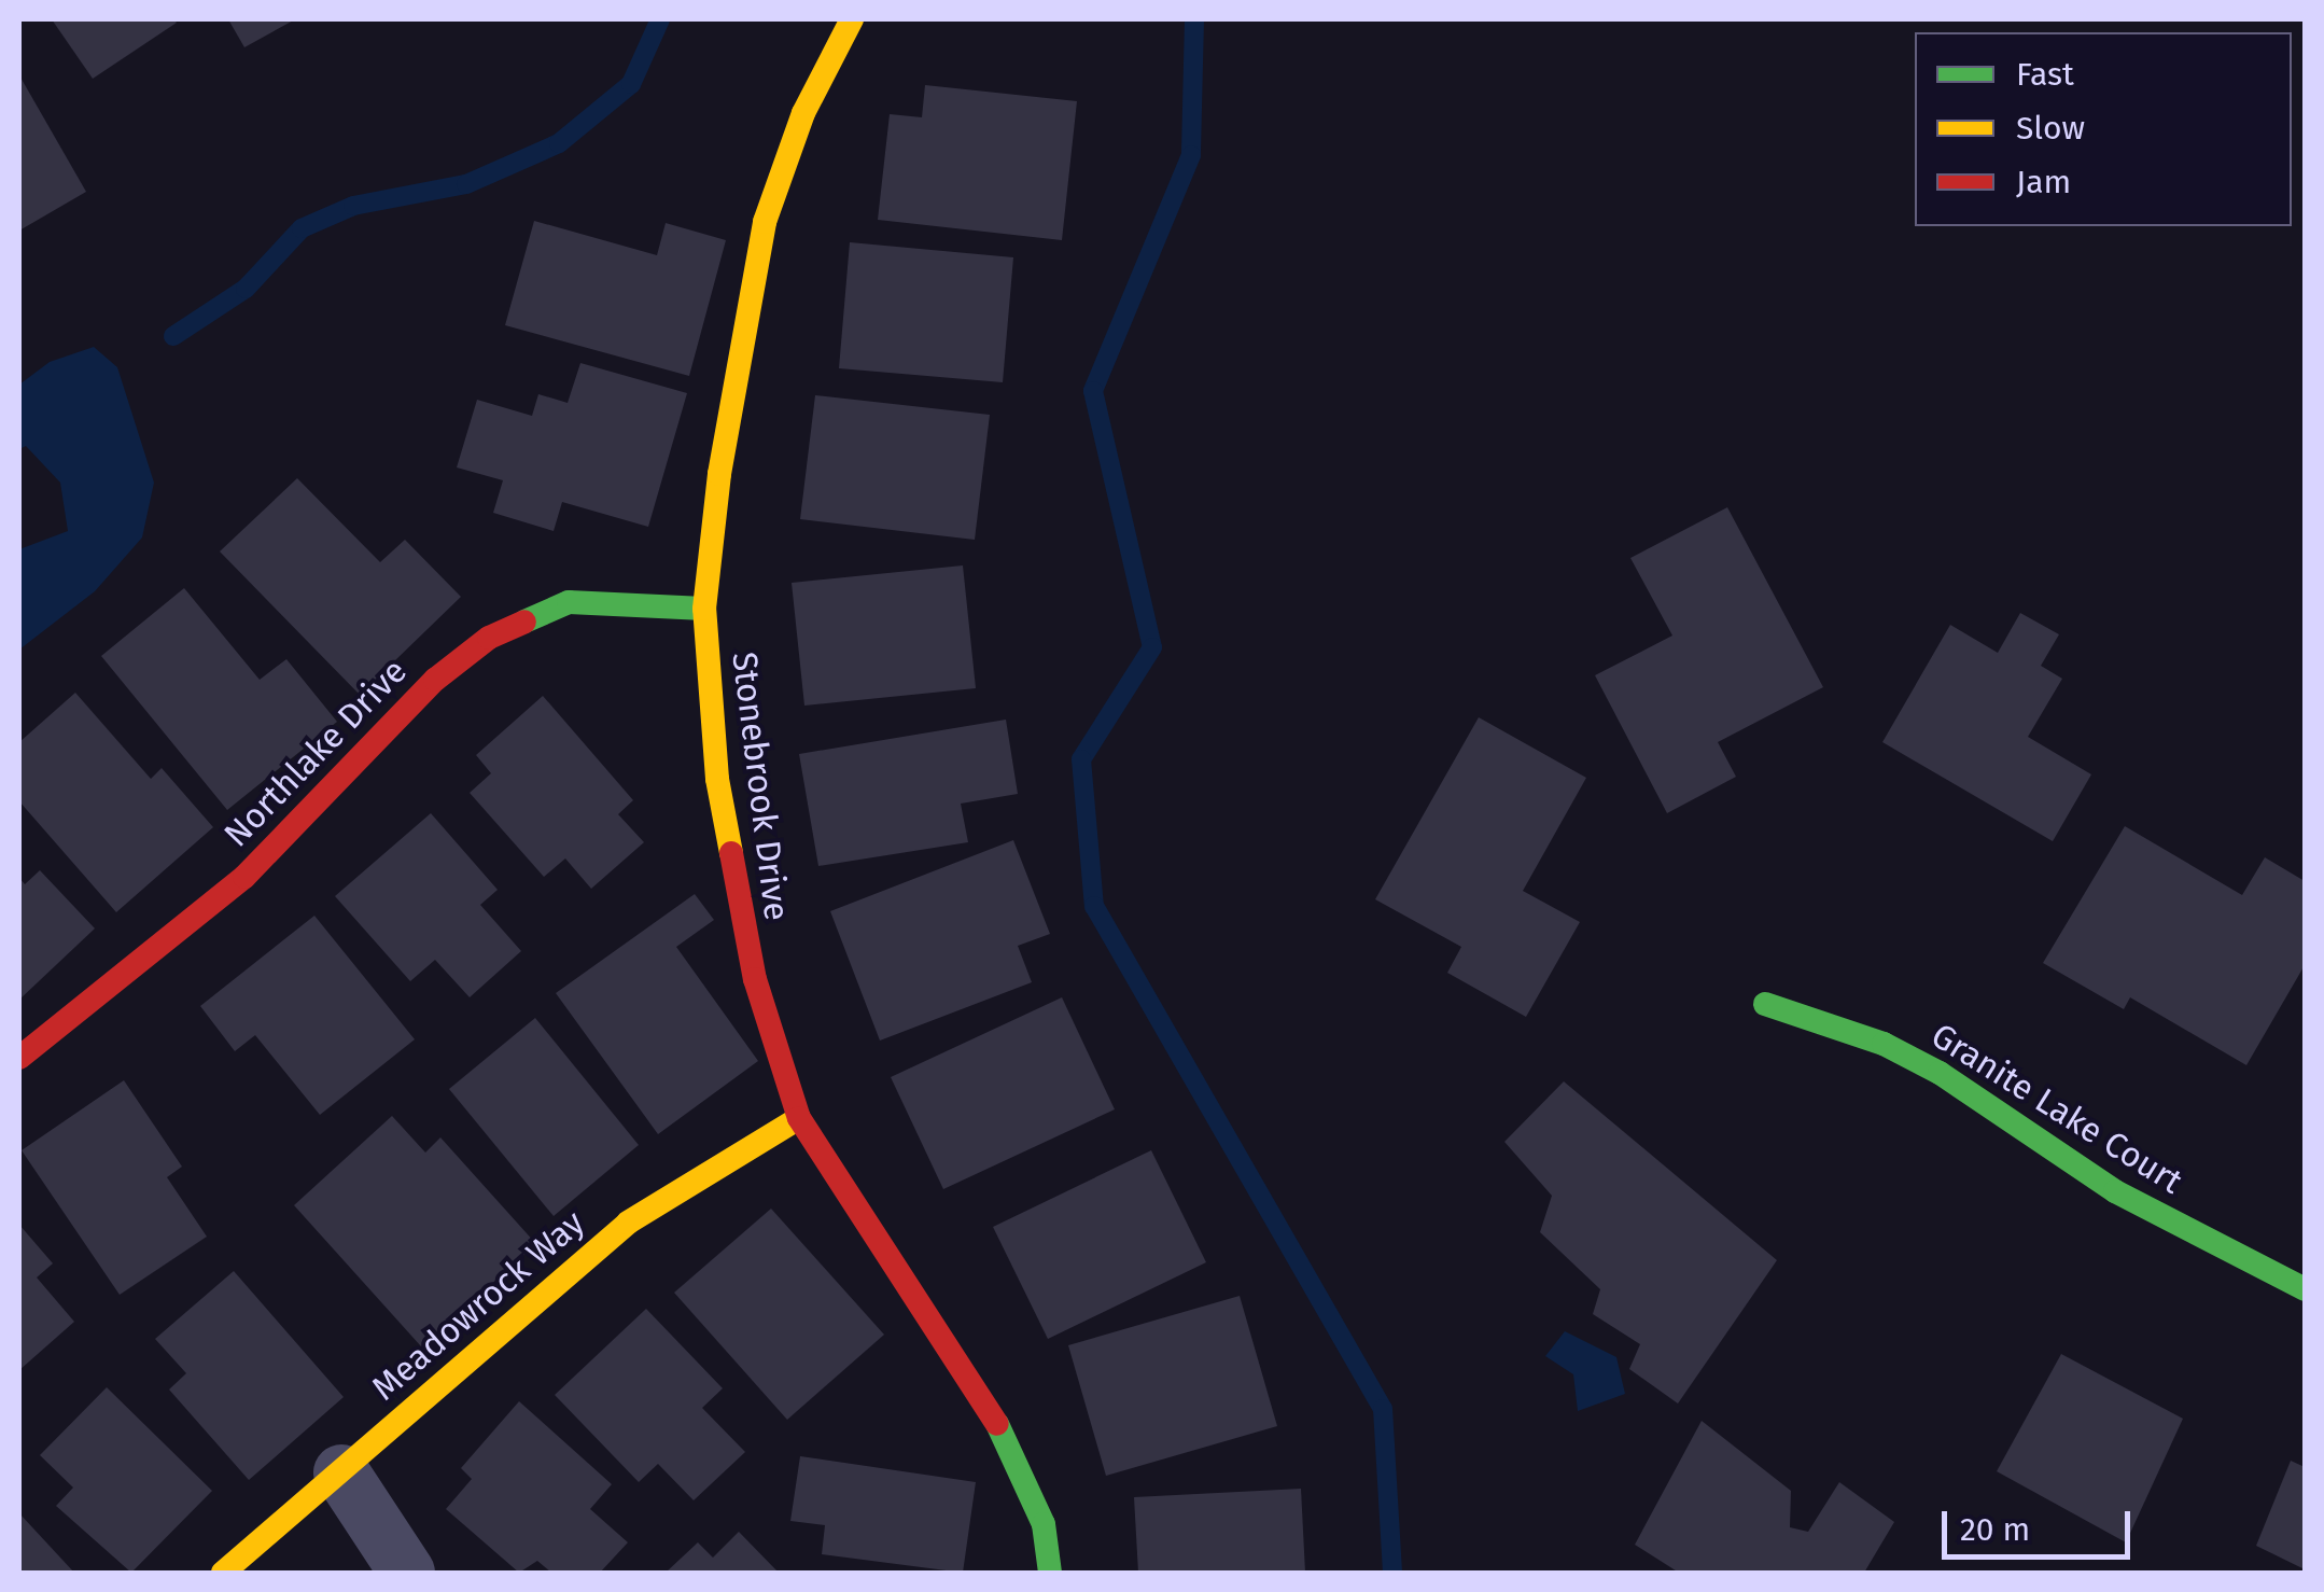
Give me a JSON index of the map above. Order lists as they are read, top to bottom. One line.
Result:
{"streets":{"street":["Northlake Drive","Stonebrook Drive","Granite Lake Court","Meadowrock Way"]},"crossings":[["Northlake Drive","Stonebrook Drive"],["Stonebrook Drive","Meadowrock Way"]],"legend":["Fast","Slow","Jam"],"scale_bar":"20 m"}
